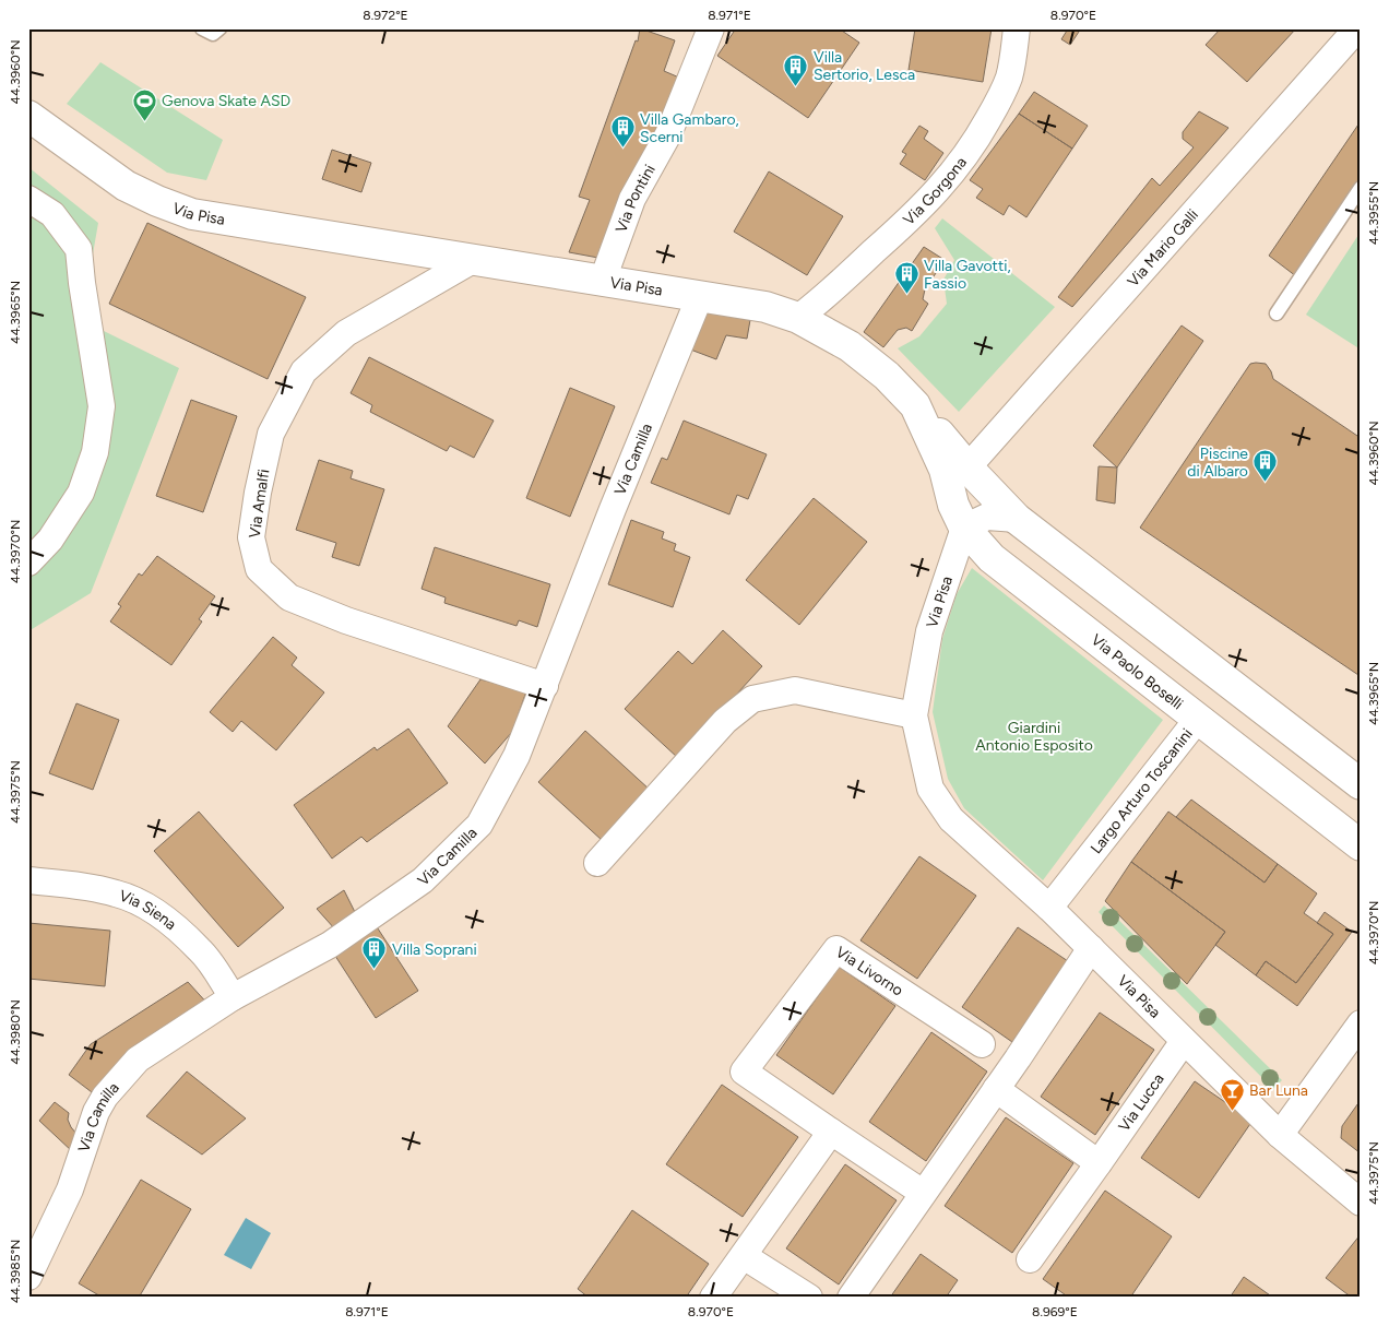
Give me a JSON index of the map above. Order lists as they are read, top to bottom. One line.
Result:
{"streets":{"main road":["Via Pisa","Via Paolo Boselli"],"street":["Via Gorgona","Via Pontini","Via Mario Galli","Via Camilla","Via Amalfi","Largo Arturo Toscanini","Via Siena","Via Livorno","Via Lucca"]},"crossings":[["Via Gorgona","Via Pisa"],["Via Pontini","Via Pisa"],["Via Pisa","Via Camilla"],["Via Pisa","Via Amalfi"],["Via Pisa","Via Paolo Boselli"],["Via Pisa","Largo Arturo Toscanini"],["Via Pisa","Via Lucca"],["Via Camilla","Via Amalfi"],["Via Camilla","Via Siena"],["Via Paolo Boselli","Largo Arturo Toscanini"]],"parks":["Giardini Antonio Esposito"],"places":{"building":["Villa Sertorio, Lesca","Villa Gambaro, Scerni","Villa Gavotti, Fassio","Piscine di Albaro","Villa Soprani"],"sports":["Genova Skate ASD"],"bar":["Bar Luna"]},"coordinates":["8.972°E","8.971°E","8.970°E","44.3960°N","44.3955°N","44.3965°N","44.3970°N","44.3975°N","44.3980°N","44.3985°N","8.969°E"]}
